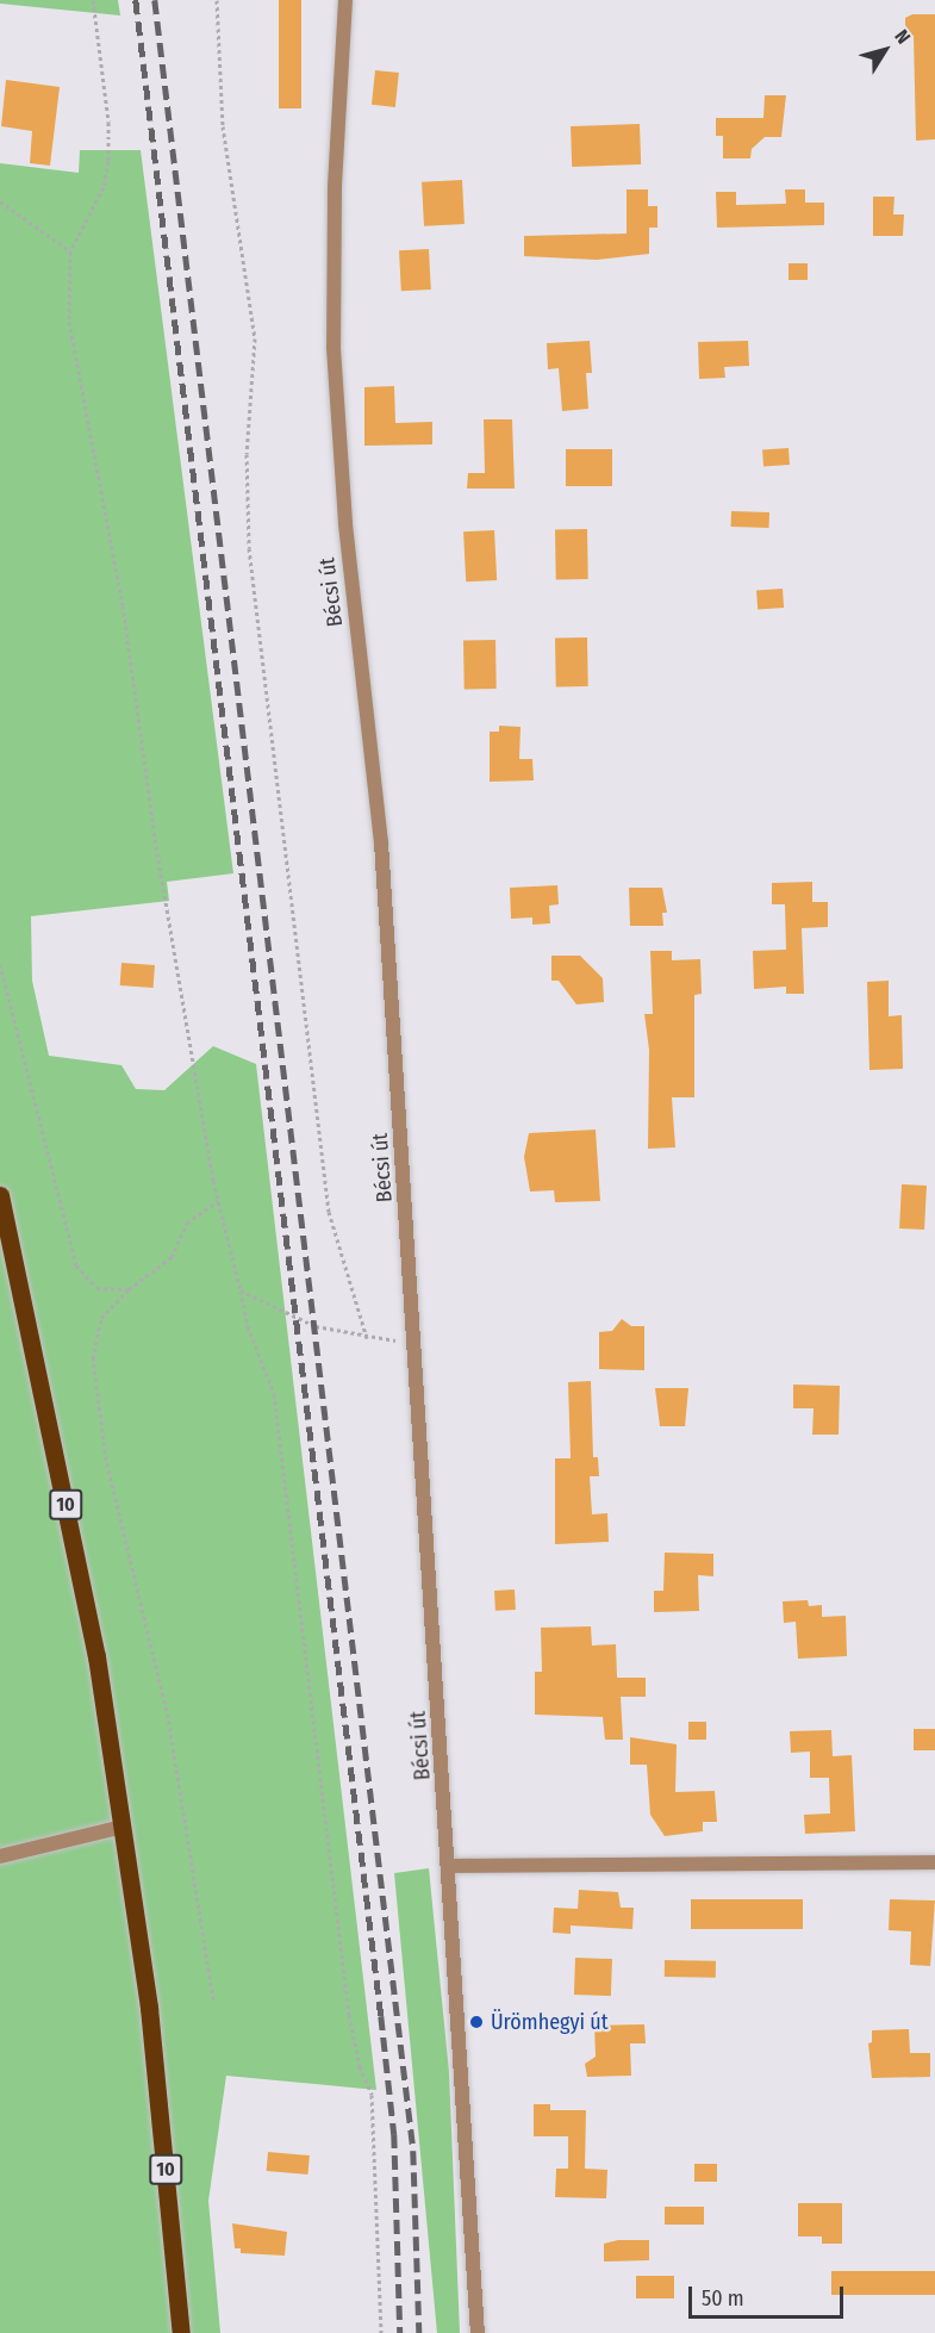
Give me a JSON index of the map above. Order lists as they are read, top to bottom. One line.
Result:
{"streets":{"main road":["10"],"street":["Bécsi út"]},"places":["Ürömhegyi út"],"scale_bar":"50 m","north":"top right"}
